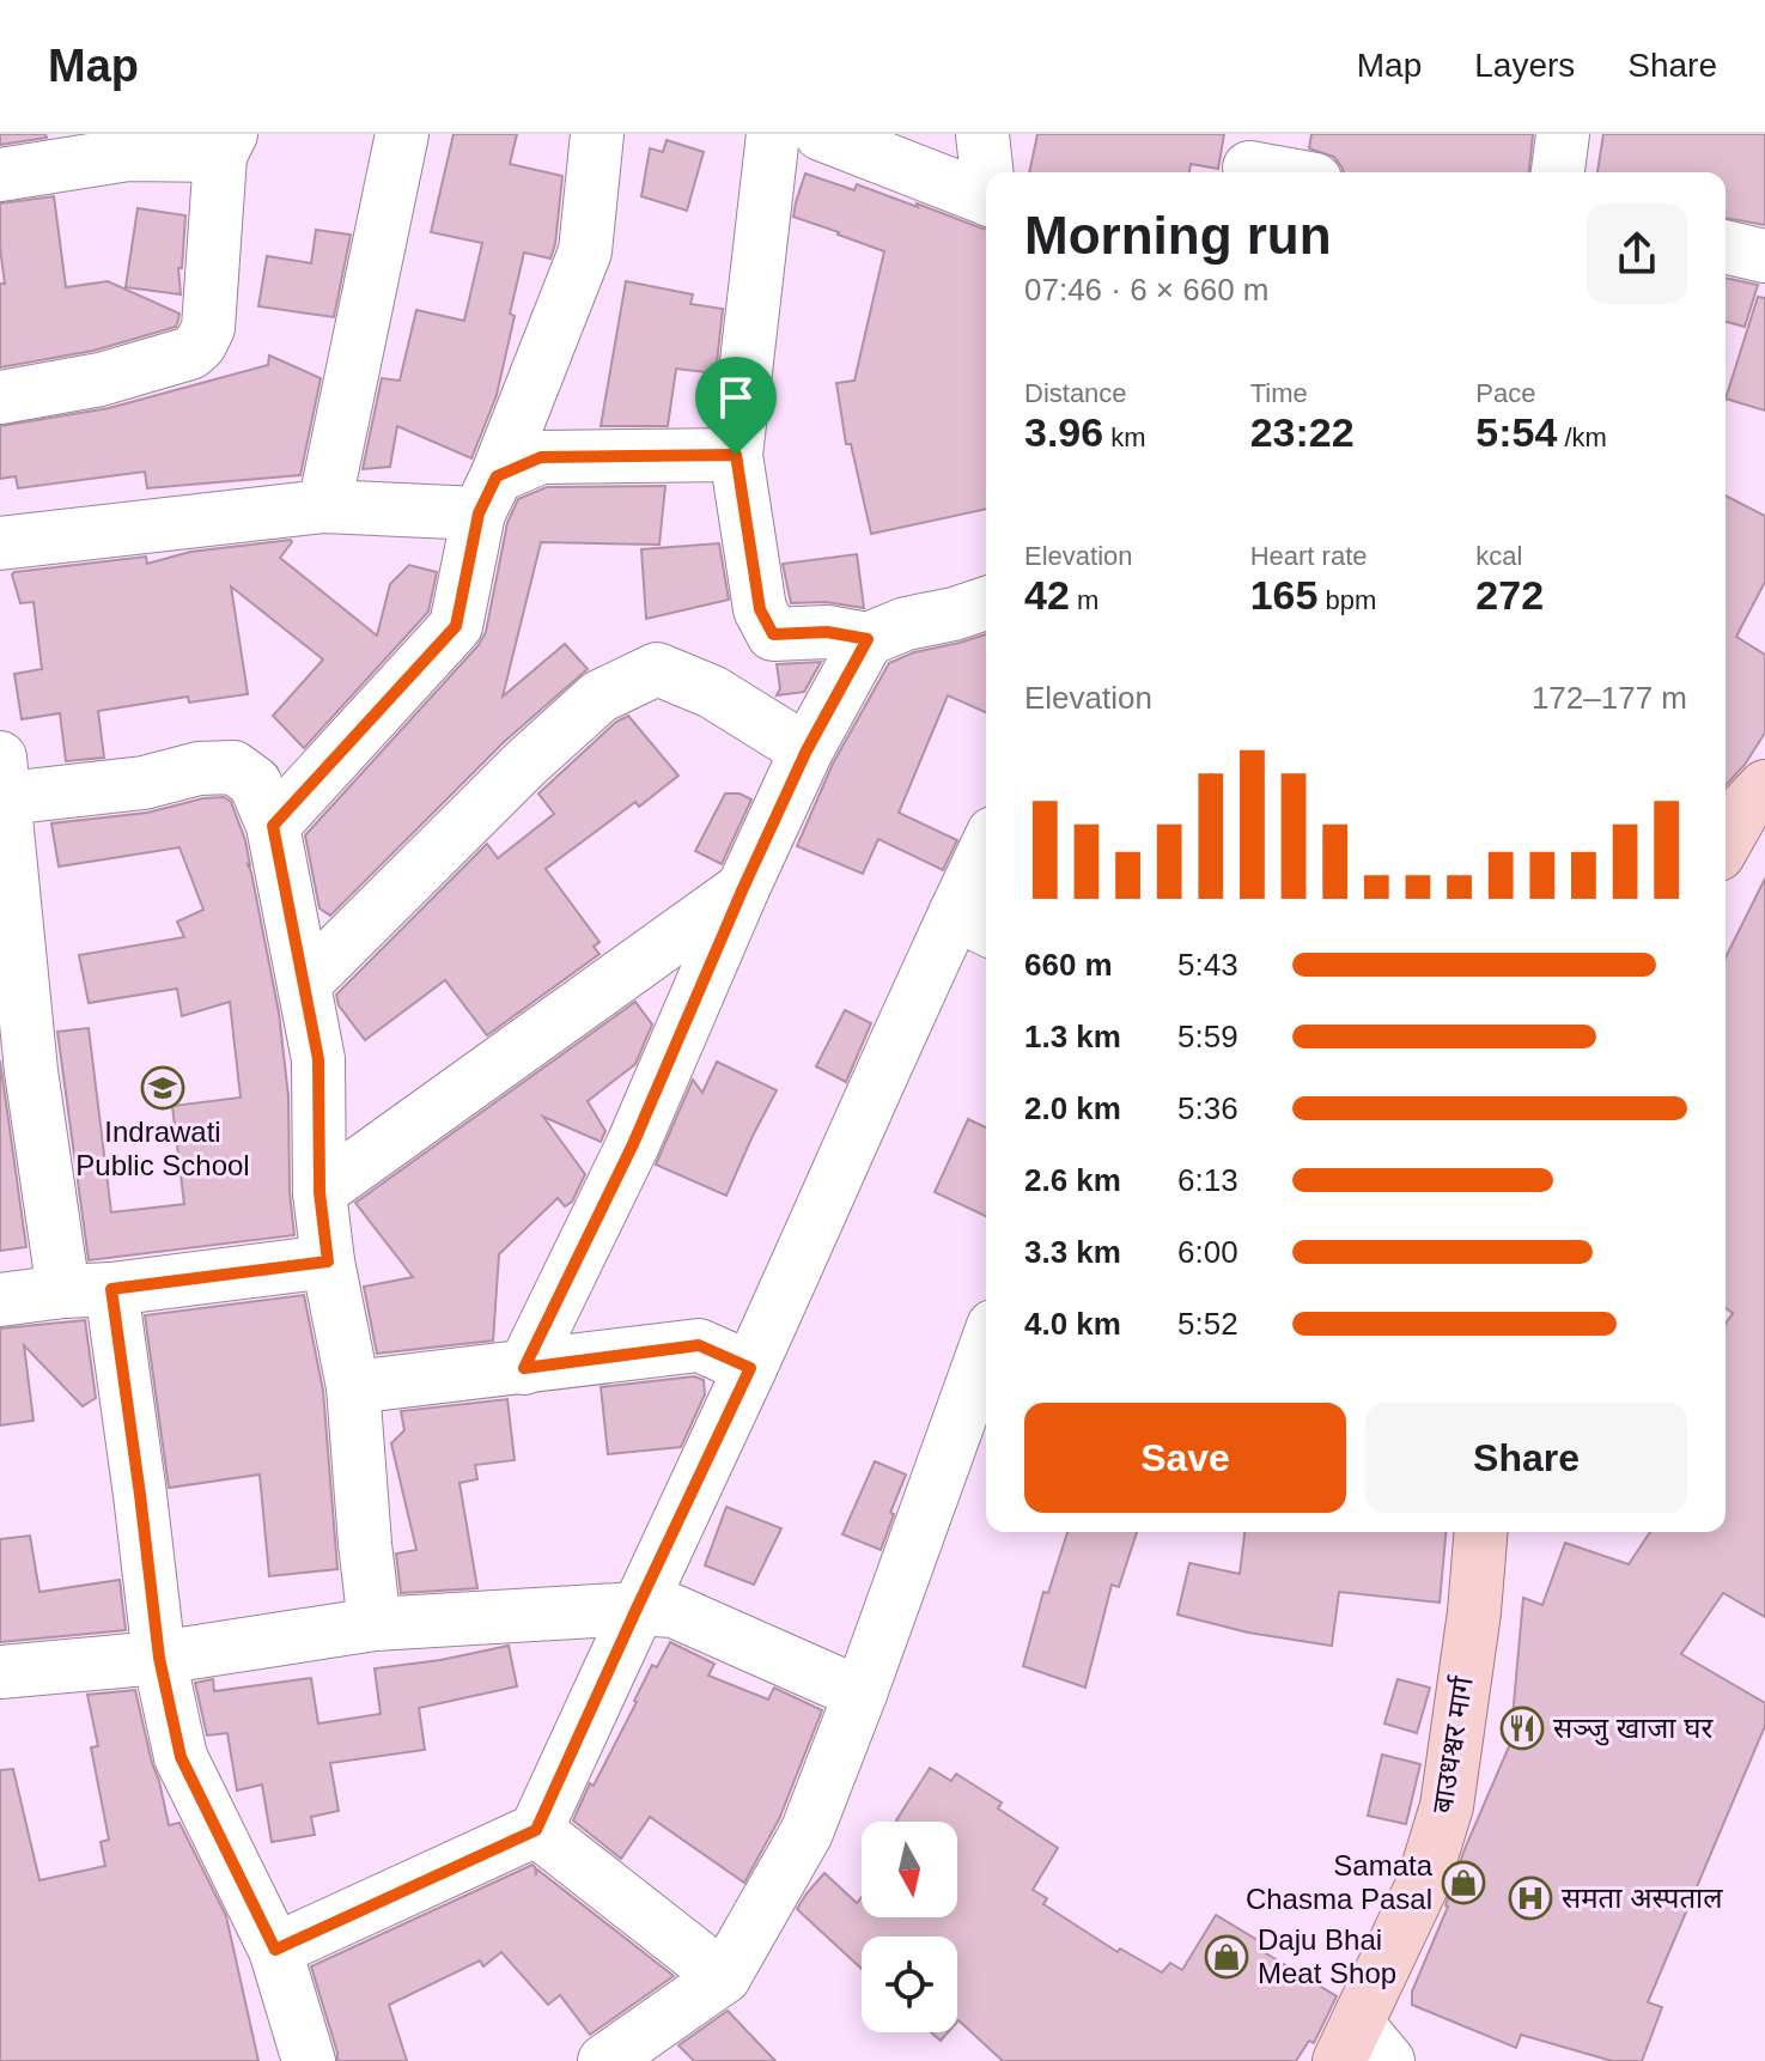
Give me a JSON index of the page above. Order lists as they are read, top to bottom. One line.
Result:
{"streets":{"main road":["बाउधश्वर मार्ग"]},"places":{"school or university":["Indrawati Public School"],"restaurant":["सञ्जु खाजा घर"],"shop":["Samata Chasma Pasal","Daju Bhai Meat Shop"],"hospital":["समता अस्पताल"]},"north":"bottom","page":{"header":"Map","nav":["Map","Layers","Share"],"heading":["Morning run","07:46 · 6 × 660 m"],"stats":[["Distance","3.96 km"],["Time","23:22"],["Pace","5:54 /km"],["Elevation","42 m"],["Heart rate","165 bpm"],["kcal","272"]],"chart":["Elevation","172–177 m"],"list":[{"name":"660 m","note":"5:43"},{"name":"1.3 km","note":"5:59"},{"name":"2.0 km","note":"5:36"},{"name":"2.6 km","note":"6:13"},{"name":"3.3 km","note":"6:00"},{"name":"4.0 km","note":"5:52"}],"buttons":["Save","Share"]}}
